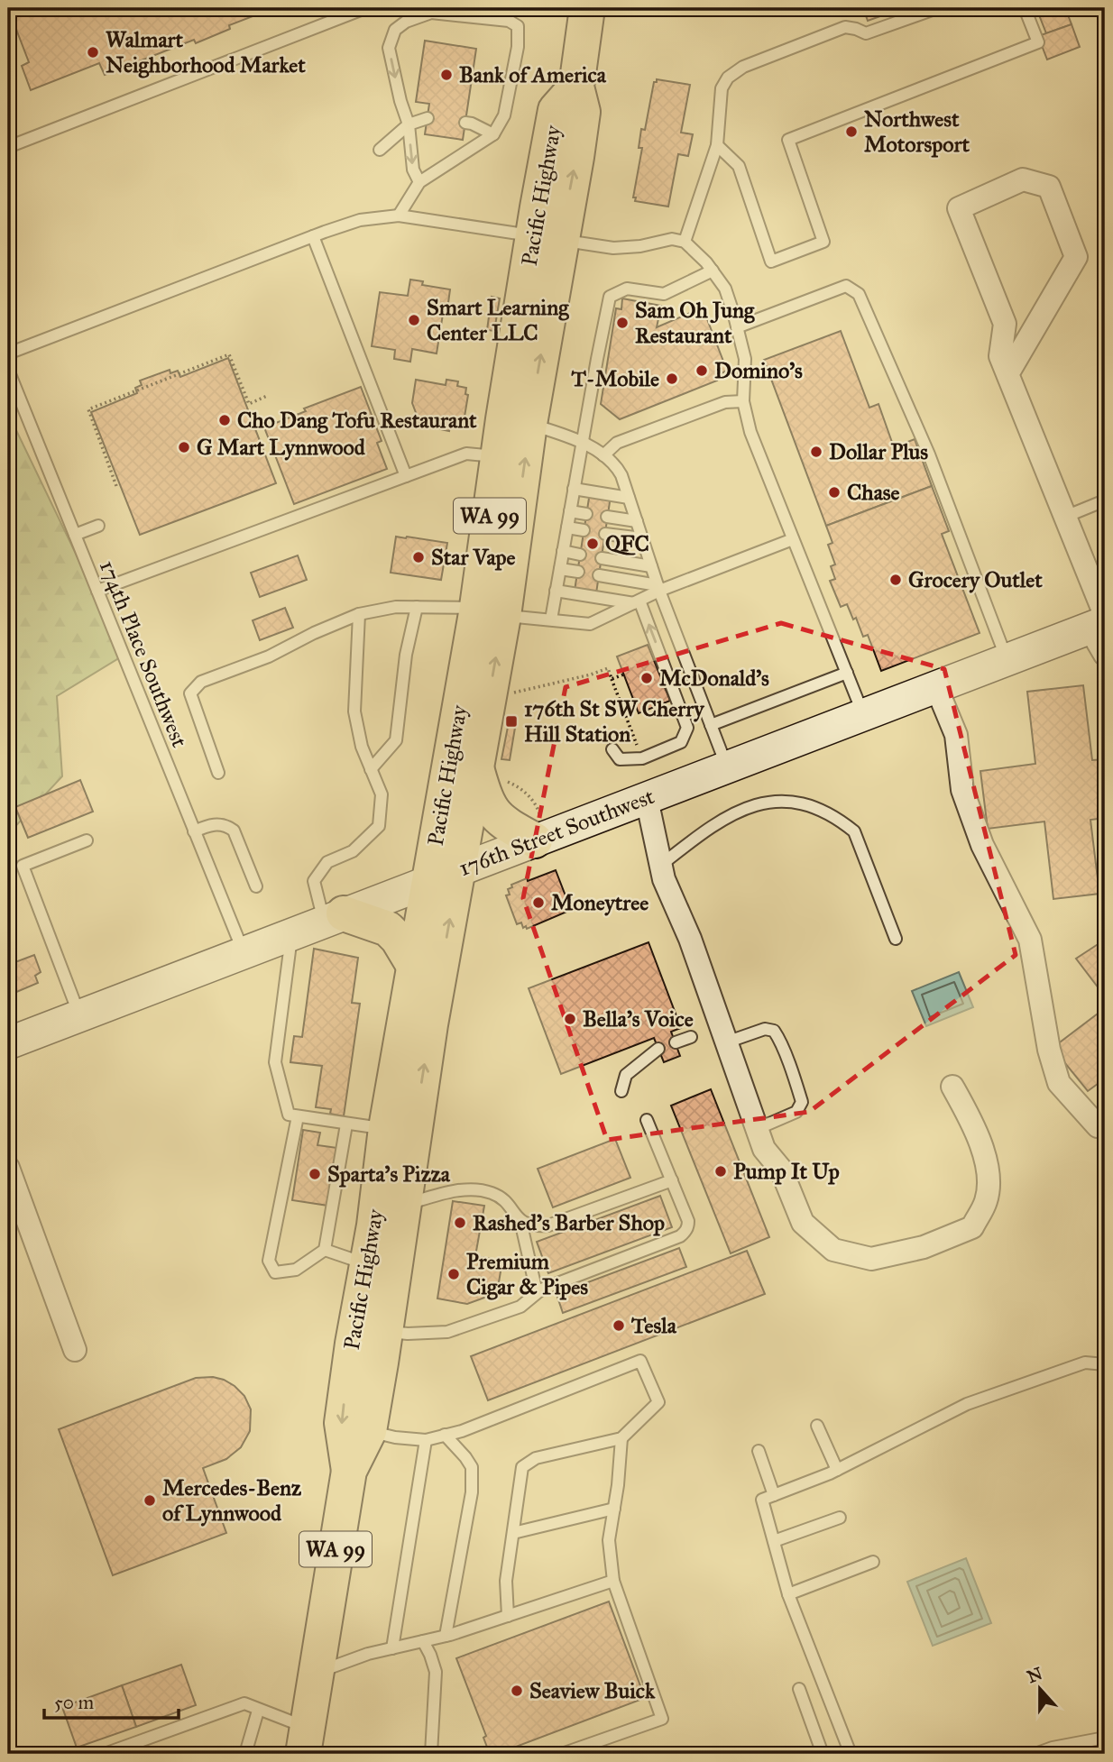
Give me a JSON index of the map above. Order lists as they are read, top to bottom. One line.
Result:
{"streets":{"highway":["Pacific Highway","WA 99"],"street":["176th Street Southwest"],"lane":["174th Place Southwest"]},"crossings":[["Pacific Highway","176th Street Southwest"],["174th Place Southwest","176th Street Southwest"]],"places":{"other":["Walmart Neighborhood Market","Bank of America","Northwest Motorsport","Smart Learning Center LLC","Sam Oh Jung Restaurant","Domino's","T-Mobile","Cho Dang Tofu Restaurant","G Mart Lynnwood","Dollar Plus","Chase","QFC","Star Vape","Grocery Outlet","McDonald's","Moneytree","Bella's Voice","Pump It Up","Sparta's Pizza","Rashed's Barber Shop","Premium Cigar & Pipes","Tesla","Mercedes-Benz of Lynnwood","Seaview Buick"],"transit":["176th St SW Cherry Hill Station"]},"scale_bar":"50 m","north":"top"}
